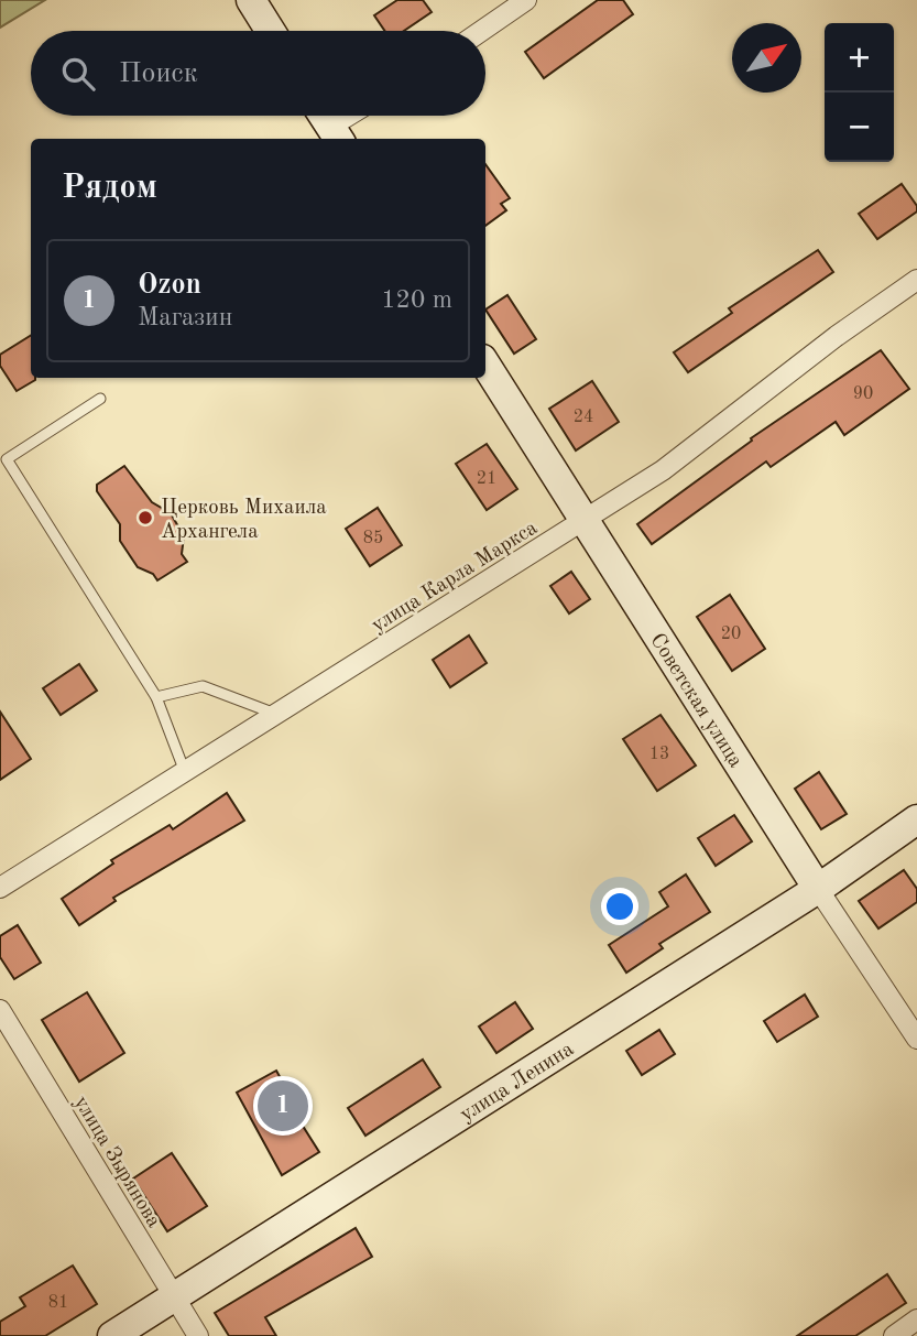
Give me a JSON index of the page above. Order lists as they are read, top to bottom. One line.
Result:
{"streets":{"main road":["Советская улица","улица Ленина"],"street":["улица Карла Маркса","улица Зырянова"]},"crossings":[["улица Карла Маркса","Советская улица"],["Советская улица","улица Ленина"],["улица Ленина","улица Зырянова"]],"places":["Церковь Михаила Архангела"],"house_numbers":["90","24","21","85","20","13","81"],"north":"top right","page":{"map_buttons":["+","−"],"search":"Поиск","heading":"Рядом","list":[{"mark":"1","name":"Ozon","note":"Магазин","value":"120 m"}],"pins":"1"}}
